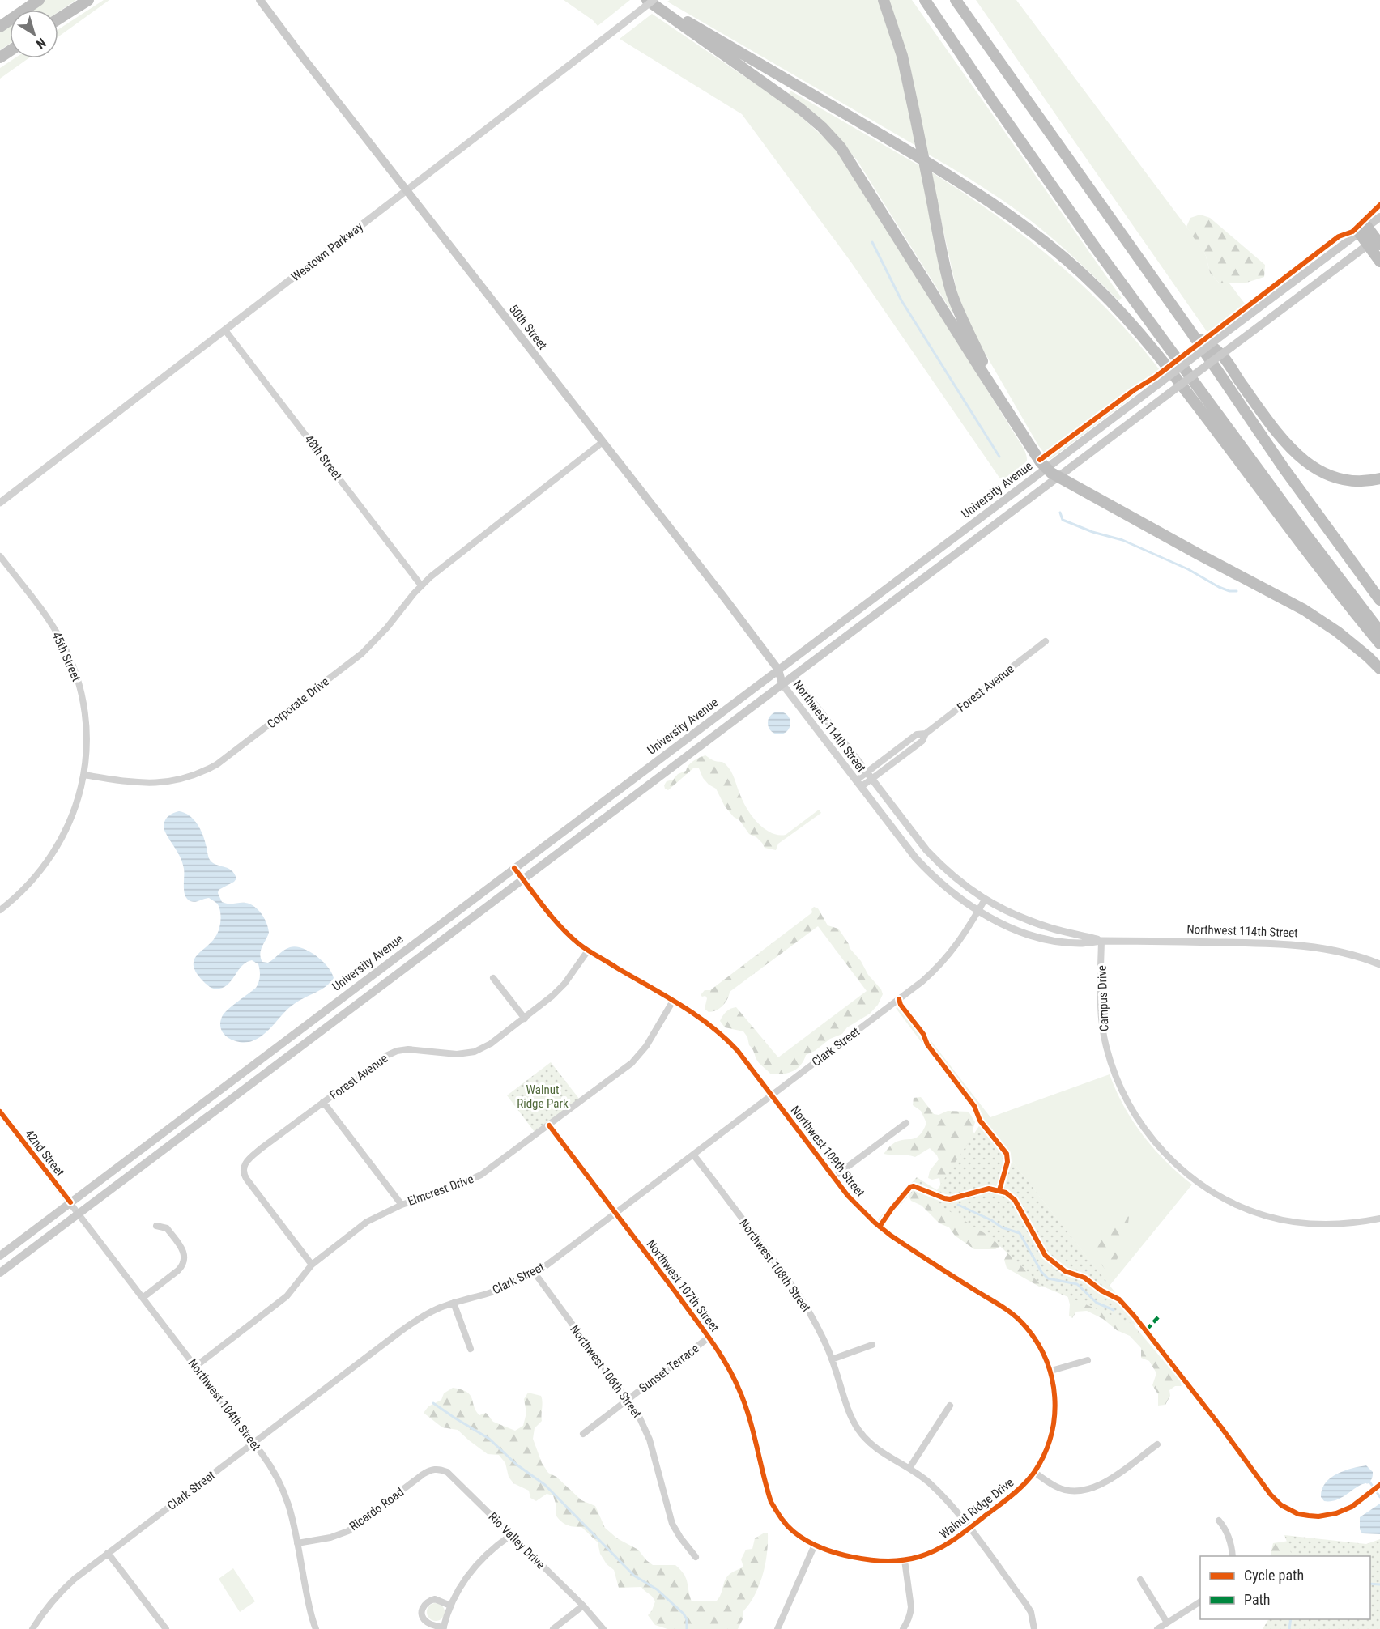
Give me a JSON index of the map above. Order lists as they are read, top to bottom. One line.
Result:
{"streets":{"main road":["50th Street","University Avenue","Northwest 114th Street"],"street":["Westown Parkway","48th Street","45th Street","Forest Avenue","Corporate Drive","Campus Drive","Clark Street","Northwest 109th Street","42nd Street","Elmcrest Drive","Northwest 108th Street","Northwest 107th Street","Sunset Terrace","Northwest 106th Street","Northwest 104th Street","Walnut Ridge Drive","Ricardo Road","Rio Valley Drive"]},"crossings":[["Westown Parkway","50th Street"],["Westown Parkway","48th Street"],["50th Street","University Avenue"],["50th Street","Corporate Drive"],["50th Street","Northwest 114th Street"],["48th Street","Corporate Drive"],["University Avenue","Northwest 114th Street"],["University Avenue","Northwest 109th Street"],["University Avenue","42nd Street"],["University Avenue","Northwest 104th Street"],["45th Street","Corporate Drive"],["Forest Avenue","Northwest 114th Street"],["Forest Avenue","Northwest 109th Street"],["Forest Avenue","Elmcrest Drive"],["Northwest 114th Street","Campus Drive"],["Northwest 114th Street","Clark Street"],["Clark Street","Northwest 109th Street"],["Clark Street","Northwest 108th Street"],["Clark Street","Northwest 107th Street"],["Clark Street","Northwest 106th Street"],["Clark Street","Northwest 104th Street"],["Northwest 109th Street","Elmcrest Drive"],["Northwest 109th Street","Walnut Ridge Drive"],["42nd Street","Northwest 104th Street"],["Elmcrest Drive","Northwest 107th Street"],["Elmcrest Drive","Northwest 104th Street"],["Northwest 108th Street","Walnut Ridge Drive"],["Northwest 107th Street","Sunset Terrace"],["Northwest 107th Street","Walnut Ridge Drive"],["Sunset Terrace","Northwest 106th Street"],["Northwest 104th Street","Ricardo Road"],["Ricardo Road","Rio Valley Drive"]],"parks":["Walnut Ridge Park"],"legend":["Cycle path","Path"],"north":"bottom right"}
